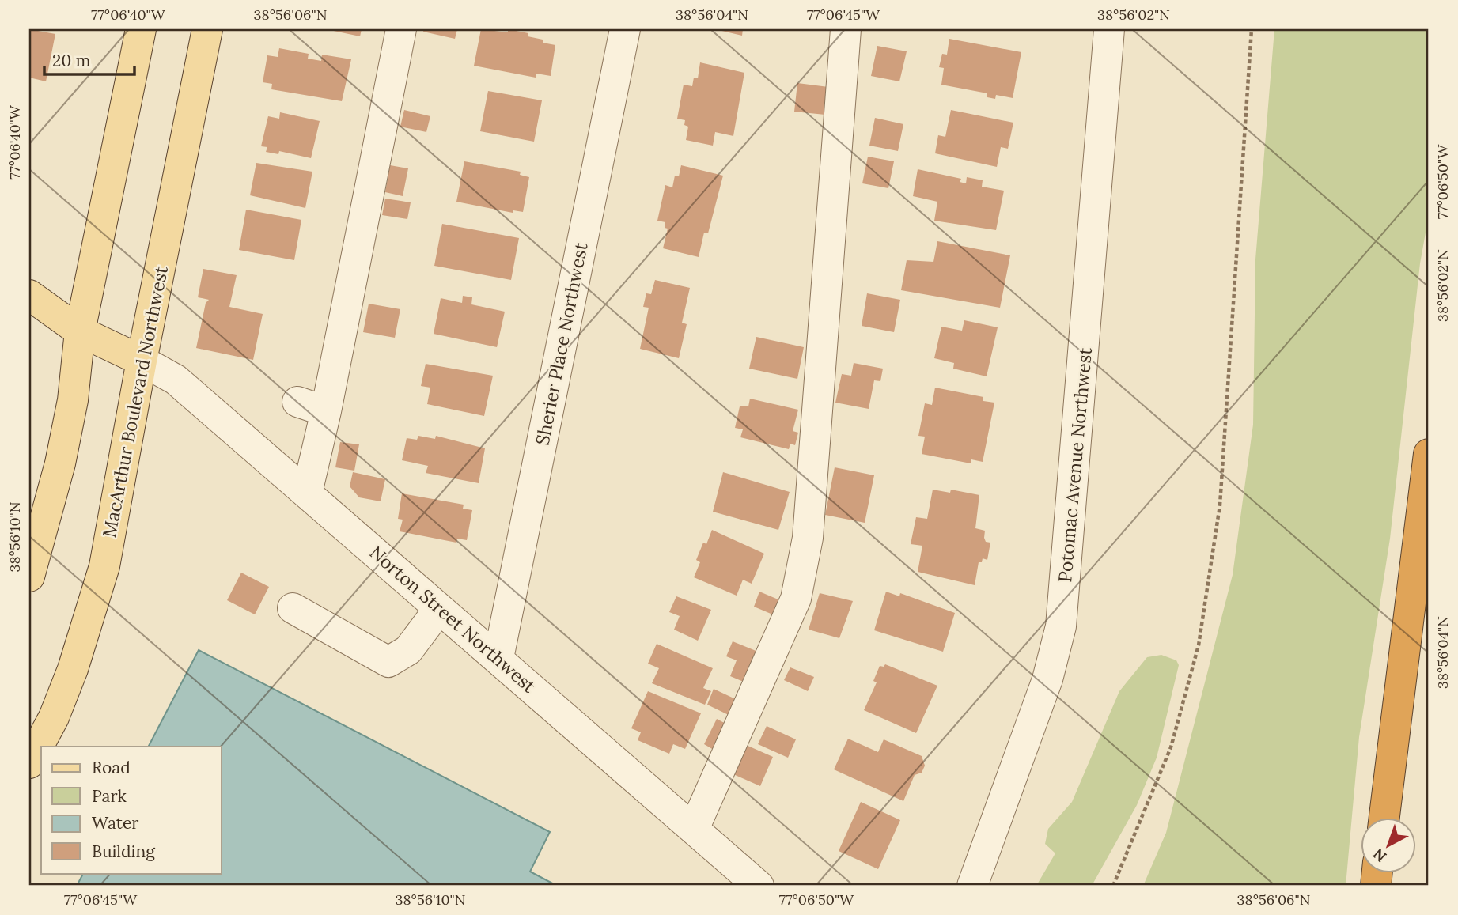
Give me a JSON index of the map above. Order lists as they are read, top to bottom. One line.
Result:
{"streets":{"main road":["MacArthur Boulevard Northwest"],"street":["Sherier Place Northwest","Potomac Avenue Northwest","Norton Street Northwest"]},"crossings":[["Sherier Place Northwest","Norton Street Northwest"],["MacArthur Boulevard Northwest","Norton Street Northwest"]],"legend":["Road","Park","Water","Building"],"scale_bar":"20 m","north":"bottom left","coordinates":["77°06'40\"W","38°56'06\"N","38°56'04\"N","77°06'45\"W","38°56'02\"N","77°06'50\"W","38°56'10\"N"]}
